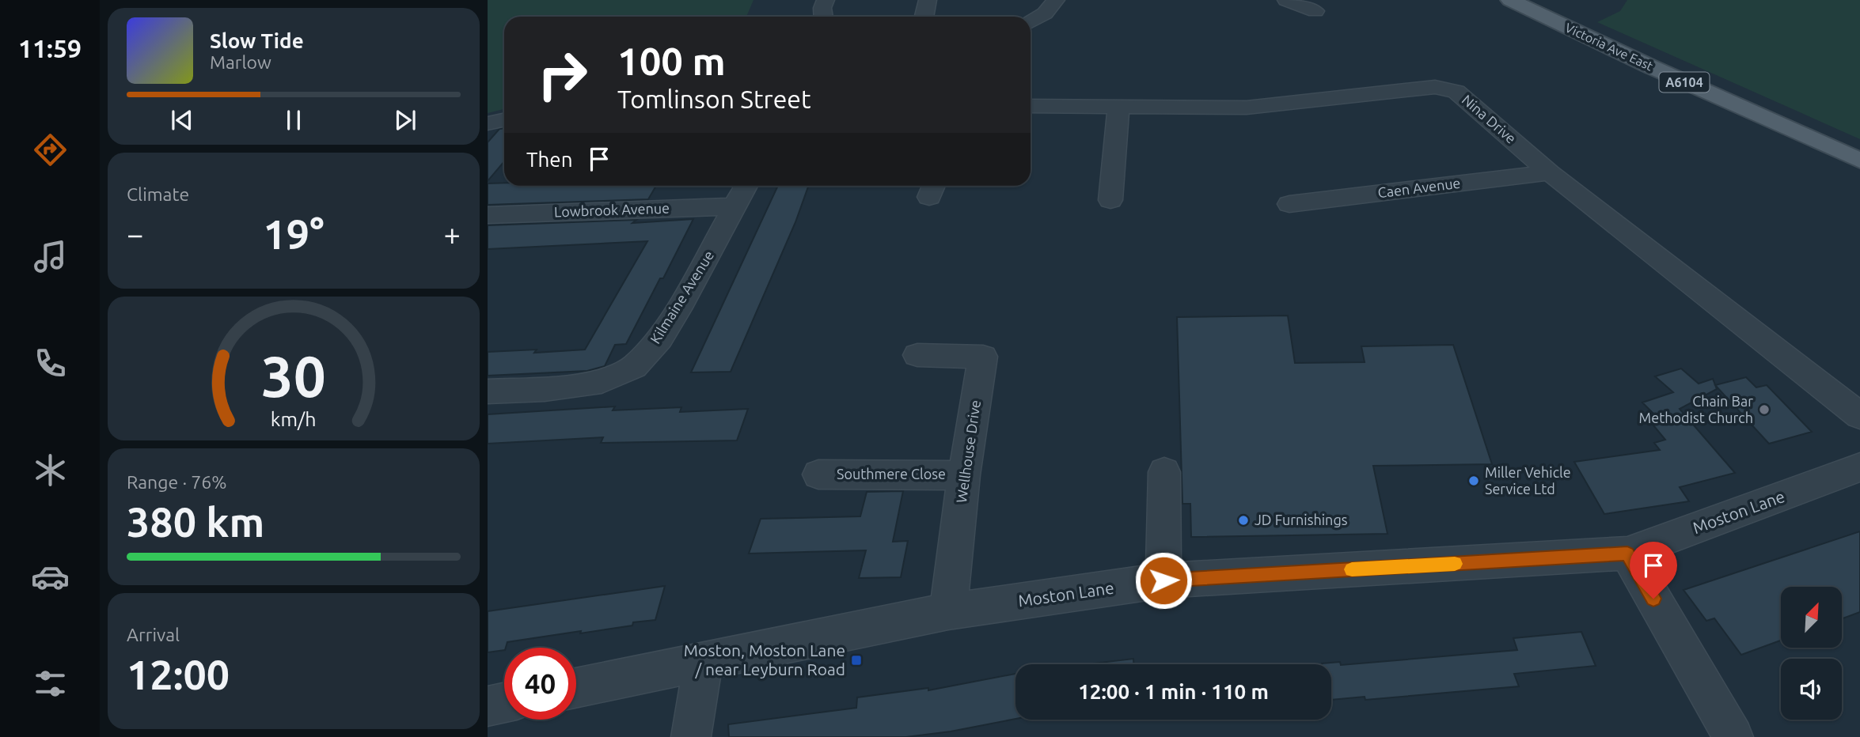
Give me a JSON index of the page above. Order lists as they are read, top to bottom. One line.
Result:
{"streets":{"main road":["Victoria Ave East","A6104"],"street":["Nina Drive","Caen Avenue","Lowbrook Avenue","Kilmaine Avenue","Wellhouse Drive","Southmere Close","Moston Lane"]},"crossings":[["Nina Drive","Caen Avenue"],["Lowbrook Avenue","Kilmaine Avenue"],["Wellhouse Drive","Southmere Close"],["Wellhouse Drive","Moston Lane"]],"places":{"other":["Chain Bar Methodist Church","Miller Vehicle Service Ltd","JD Furnishings"],"transit":["Moston, Moston Lane / near Leyburn Road"]},"north":"top right","page":{"tabs":"11:59","turn":["100 m","Tomlinson Street"],"song":["Slow Tide","Marlow"],"then":"Then","tile":["Climate",["Range · 76%","380 km"],["Arrival","12:00"]],"heat":["−","19°","+"],"limit":"40","trip":"12:00 · 1 min · 110 m","gauge":["30","km/h"]}}
